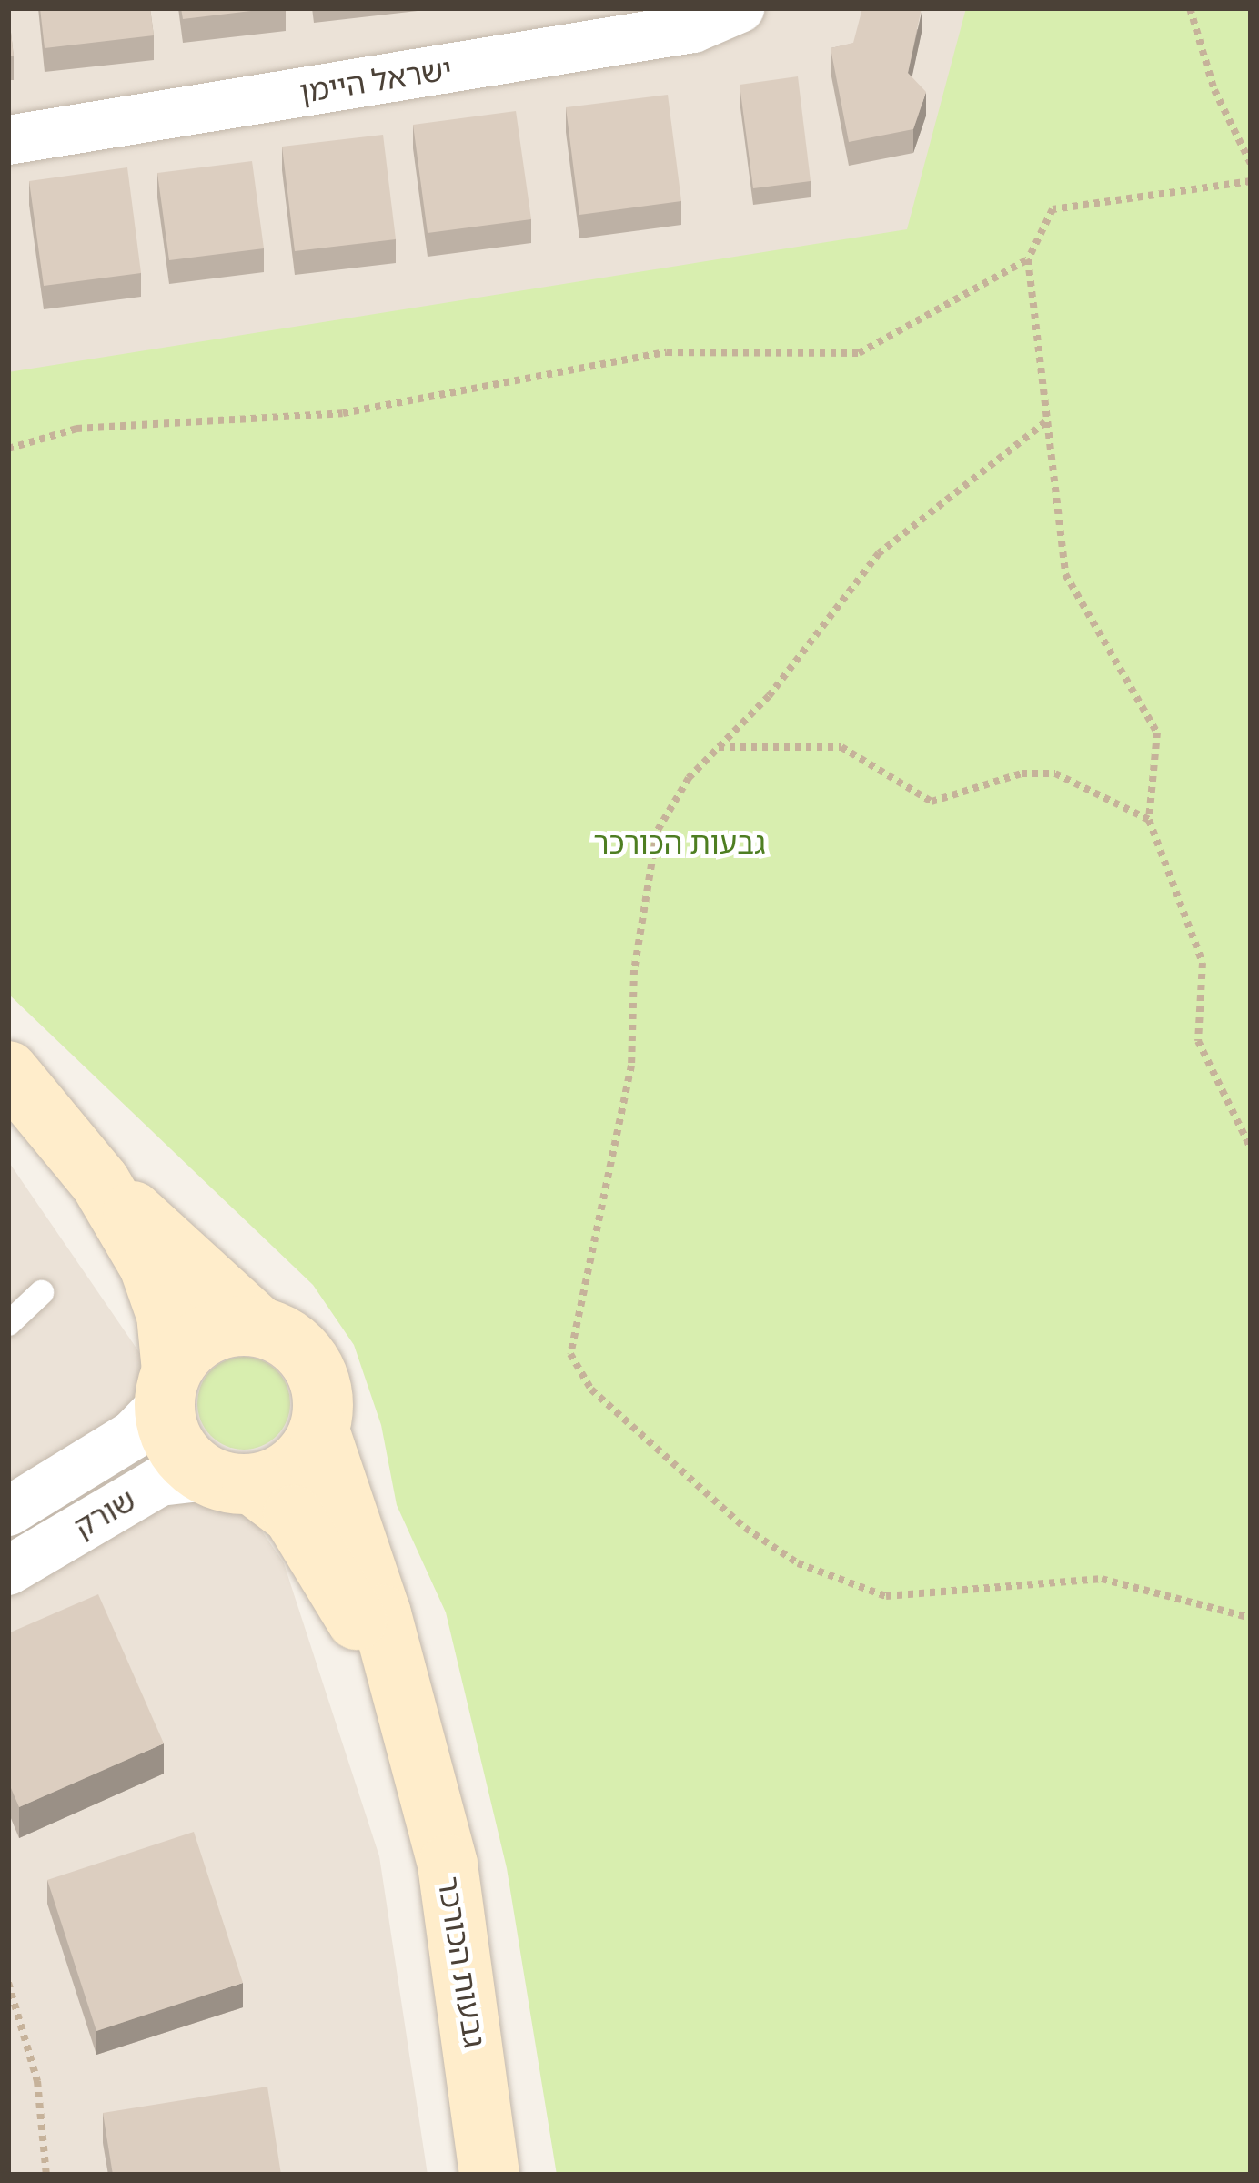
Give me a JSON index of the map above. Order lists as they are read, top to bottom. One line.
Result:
{"streets":{"street":["ישראל היימן","שורק","גבעות הכורכר"]},"crossings":[["שורק","גבעות הכורכר"]],"parks":["גבעות הכורכר"]}
